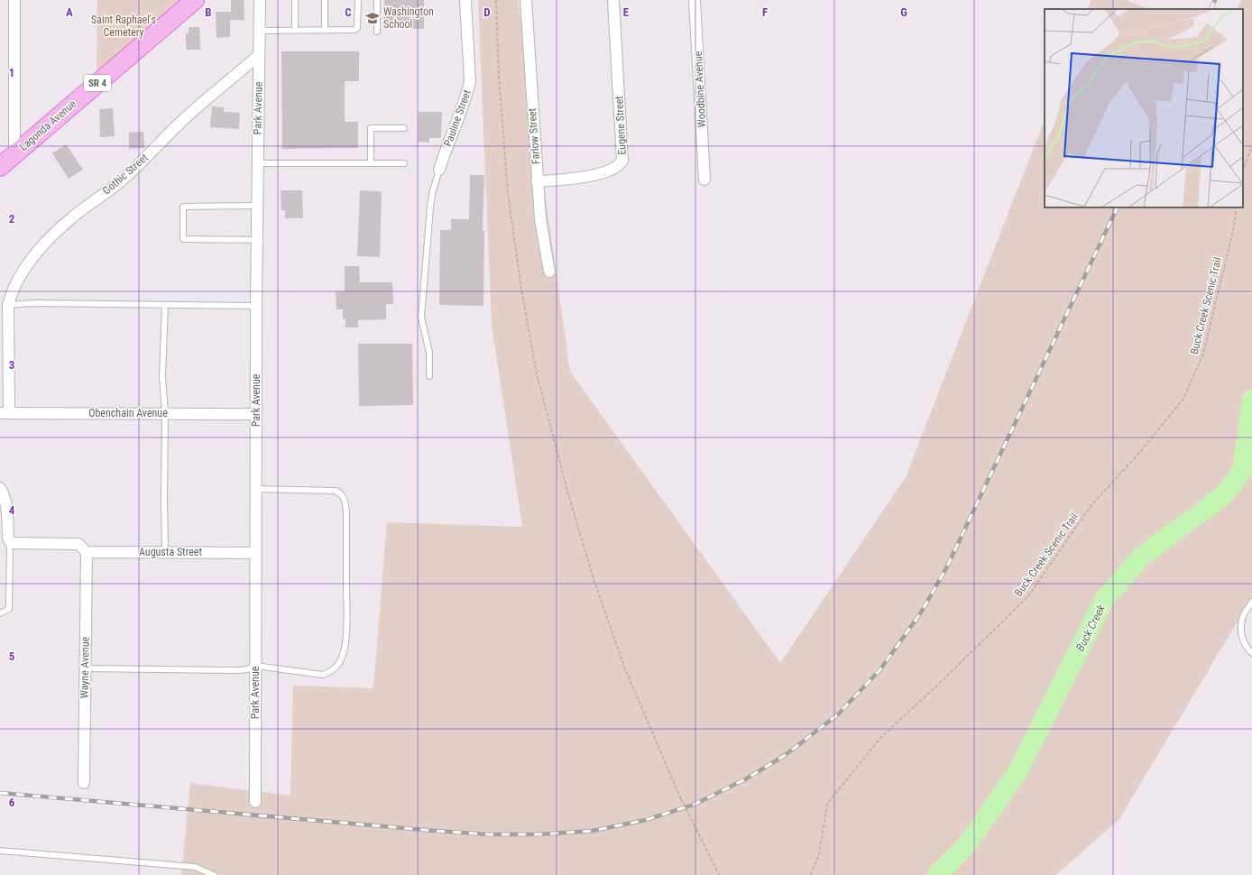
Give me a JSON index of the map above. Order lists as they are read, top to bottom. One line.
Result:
{"streets":{"main road":["SR 4","Lagonda Avenue"],"street":["Woodbine Avenue","Park Avenue","Pauline Street","Eugene Street","Farlow Street","Gothic Street","Obenchain Avenue","Augusta Street","Wayne Avenue"],"path":["Buck Creek Scenic Trail"]},"crossings":[["Park Avenue","Gothic Street"],["Park Avenue","Obenchain Avenue"],["Park Avenue","Augusta Street"],["Eugene Street","Farlow Street"],["Gothic Street","Obenchain Avenue"],["Augusta Street","Wayne Avenue"]],"water":["Buck Creek"],"parks":["Saint Raphael's Cemetery"],"places":{"school or university":["Washington School"]},"grid":{"columns":["A","B","C","D","E","F","G"],"rows":["1","2","3","4","5","6"]}}
